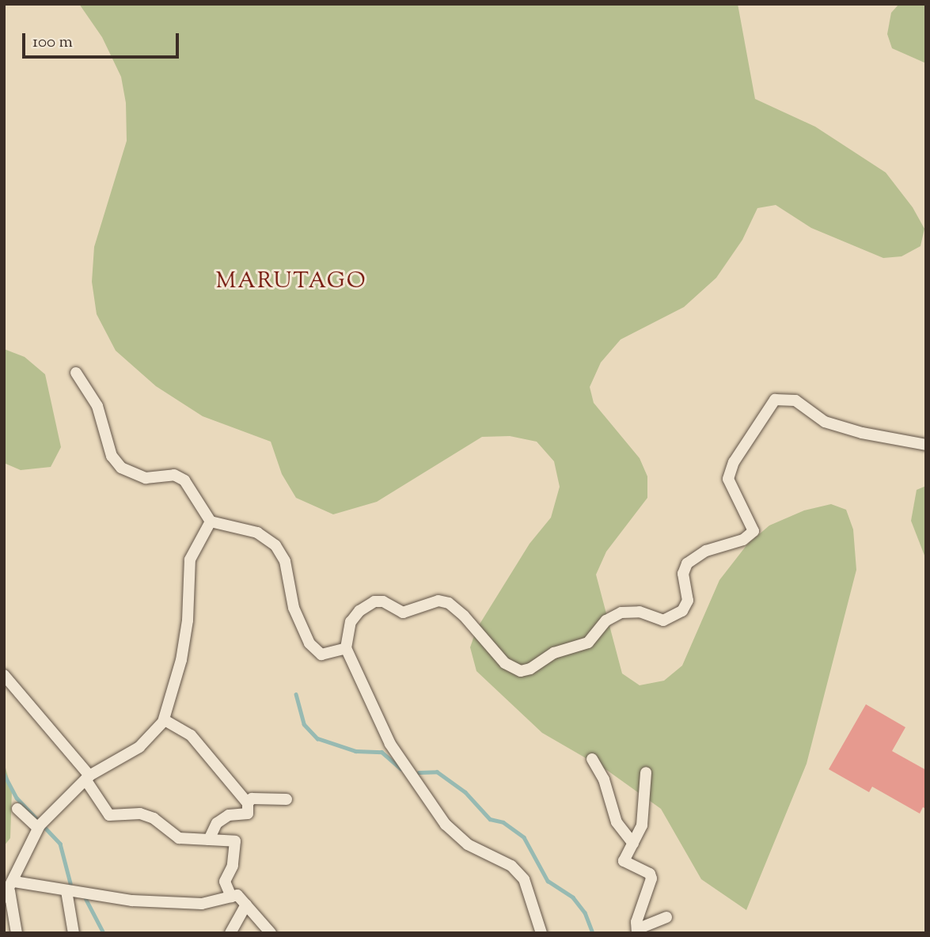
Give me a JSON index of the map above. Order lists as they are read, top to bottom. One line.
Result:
{"districts":["MARUTAGO"],"scale_bar":"100 m"}
